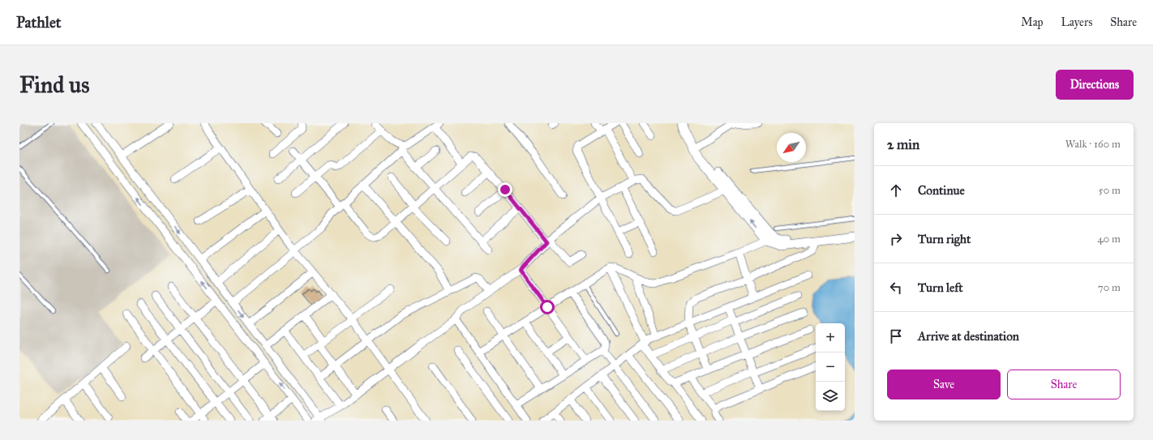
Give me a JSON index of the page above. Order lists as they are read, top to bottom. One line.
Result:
{"north":"bottom left","page":{"header":"Pathlet","nav":["Map","Layers","Share"],"buttons":["Directions",["Save","Share"]],"title":"Find us","heading":["2 min","Walk · 160 m"],"list":[["Continue","50 m"],["Turn right","40 m"],["Turn left","70 m"],"Arrive at destination"],"map_buttons":["+","−"]}}
